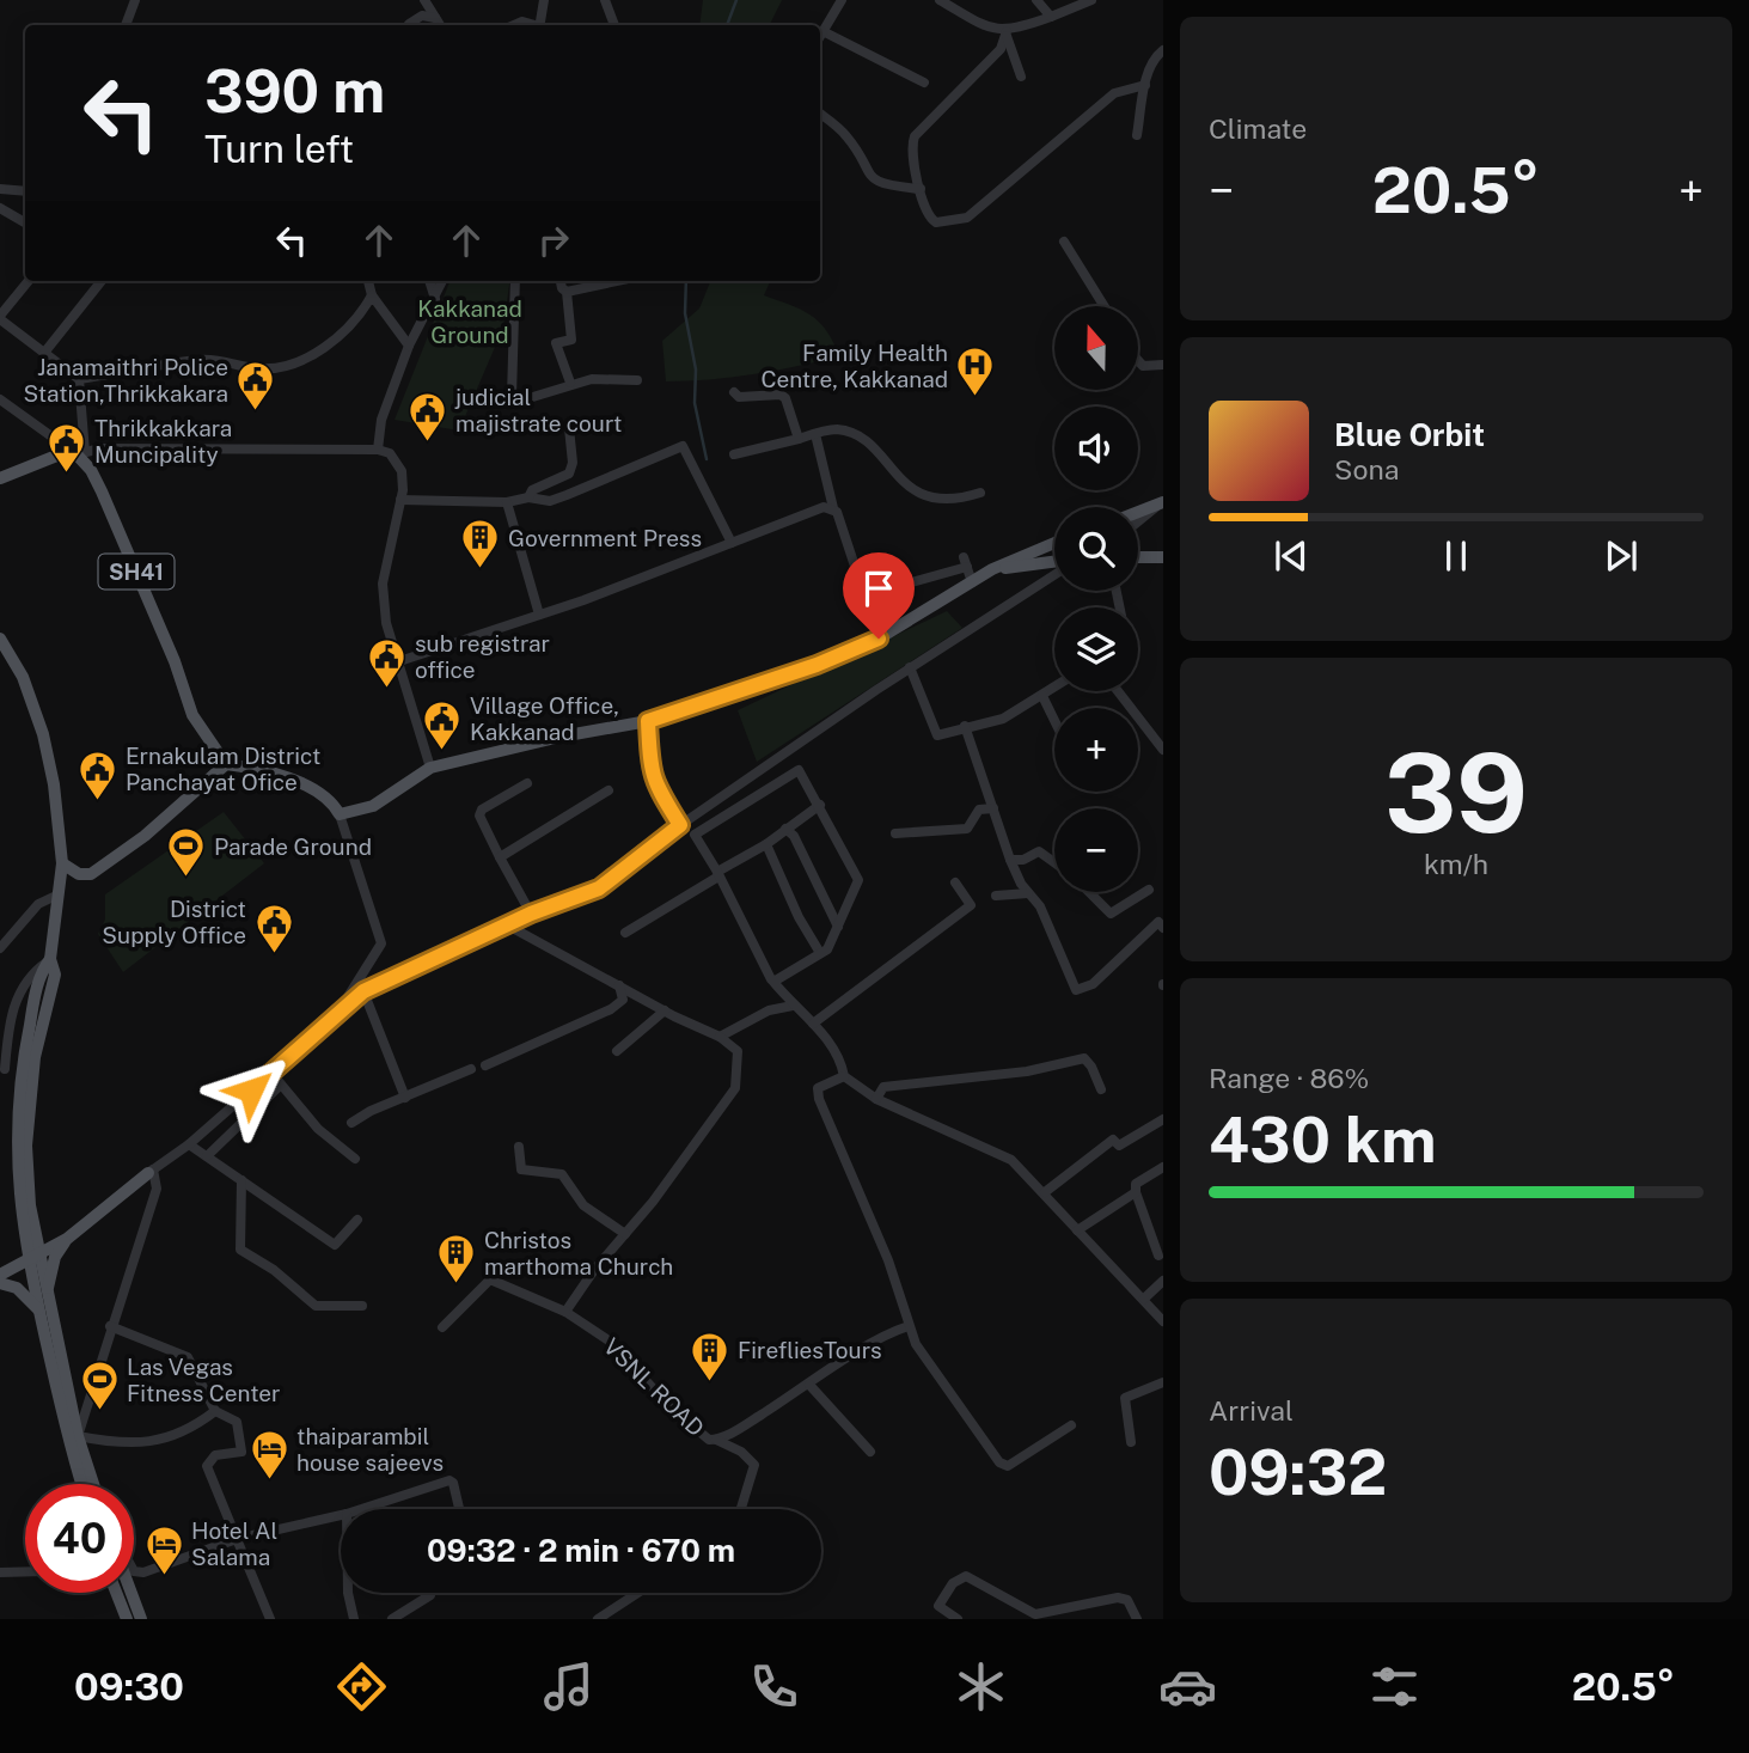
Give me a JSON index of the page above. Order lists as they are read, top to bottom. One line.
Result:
{"streets":{"main road":["SH41"],"street":["VSNL ROAD"]},"parks":["Kakkanad Ground"],"places":{"hospital":["Family Health Centre, Kakkanad"],"public building":["Janamaithri Police Station,Thrikkakara","judicial majistrate court","Thrikkakkara Muncipality","sub registrar office","Village Office, Kakkanad","Ernakulam District Panchayat Ofice","District Supply Office"],"building":["Government Press","Christos marthoma Church","FirefliesTours"],"sports":["Parade Ground","Las Vegas Fitness Center"],"hotel":["thaiparambil house sajeevs","Hotel Al Salama"]},"north":"top","page":{"tile":["Climate",["39","km/h"],["Range · 86%","430 km"],["Arrival","09:32"]],"turn":["390 m","Turn left"],"heat":["−","20.5°","+"],"map_buttons":["+","−"],"song":["Blue Orbit","Sona"],"limit":"40","trip":"09:32 · 2 min · 670 m","tabs":["09:30","20.5°"]}}
